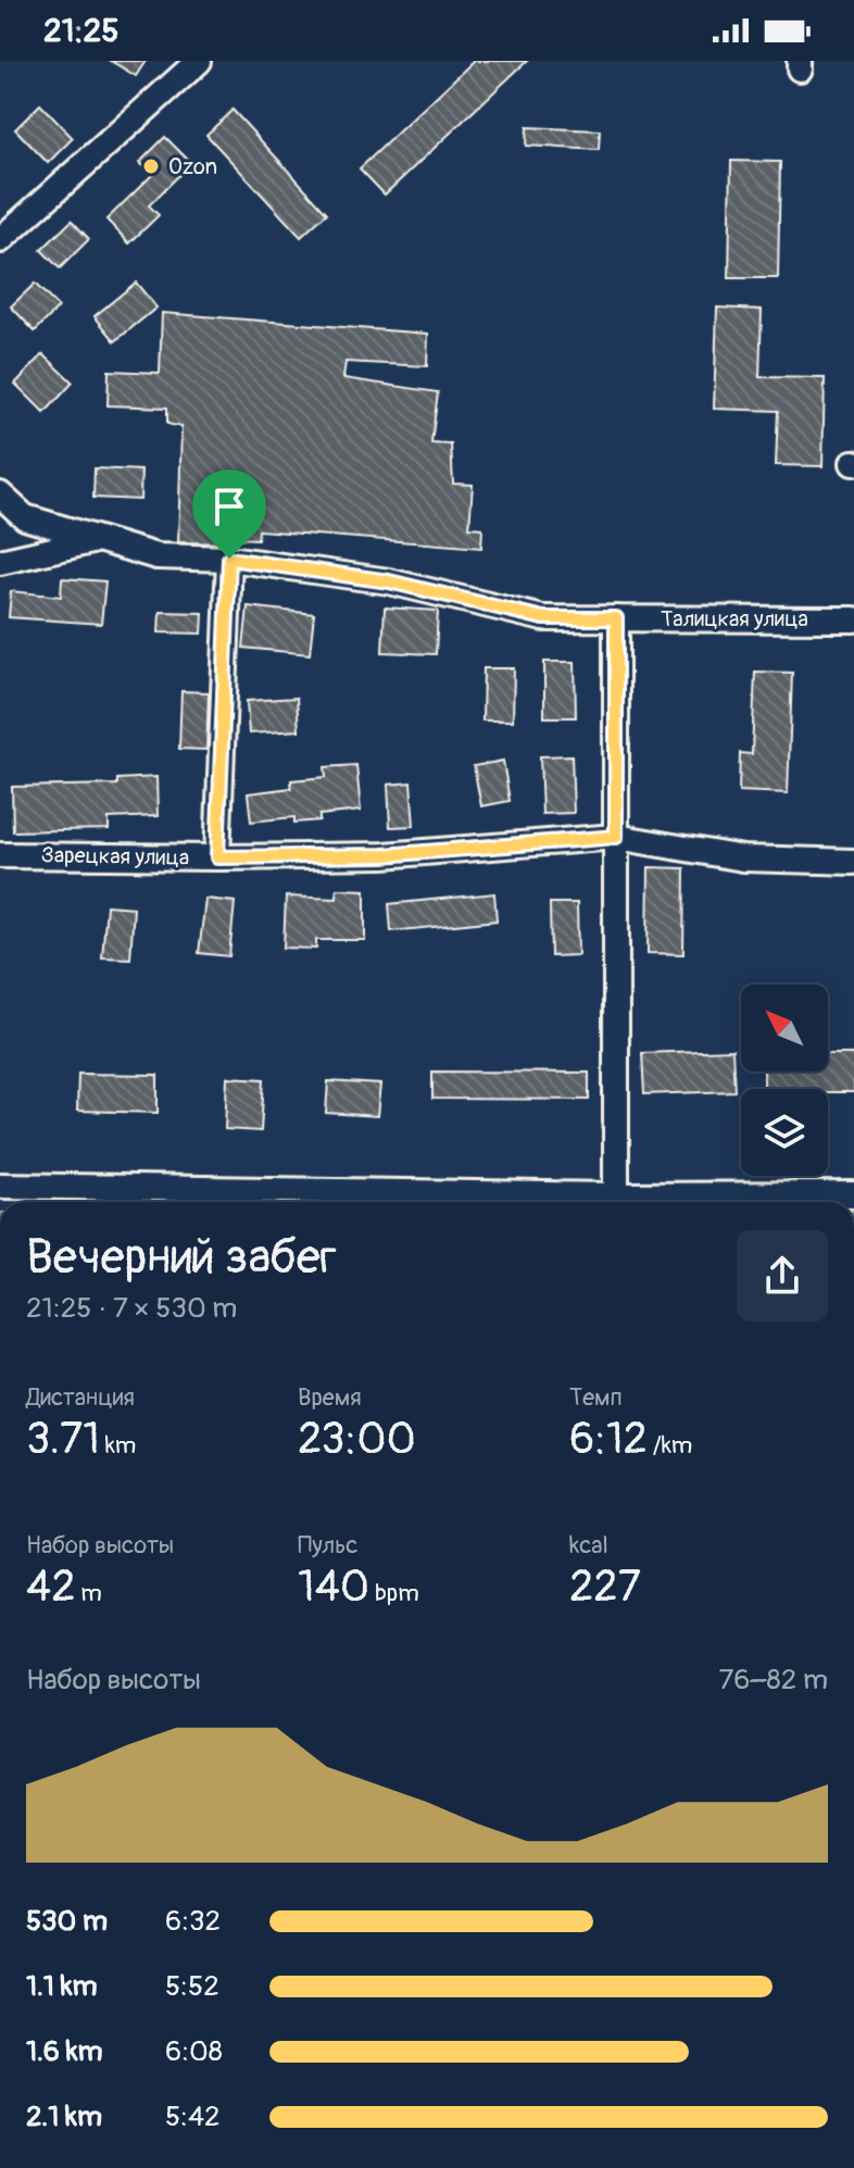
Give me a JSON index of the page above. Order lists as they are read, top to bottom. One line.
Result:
{"streets":{"street":["Талицкая улица","Зарецкая улица"]},"places":["Ozon"],"north":"top left","page":{"status":"21:25","heading":["Вечерний забег","21:25 · 7 × 530 m"],"stats":[["Дистанция","3.71 km"],["Время","23:00"],["Темп","6:12 /km"],["Набор высоты","42 m"],["Пульс","140 bpm"],["kcal","227"]],"chart":["Набор высоты","76–82 m"],"list":[{"name":"530 m","note":"6:32"},{"name":"1.1 km","note":"5:52"},{"name":"1.6 km","note":"6:08"},{"name":"2.1 km","note":"5:42"}]}}
